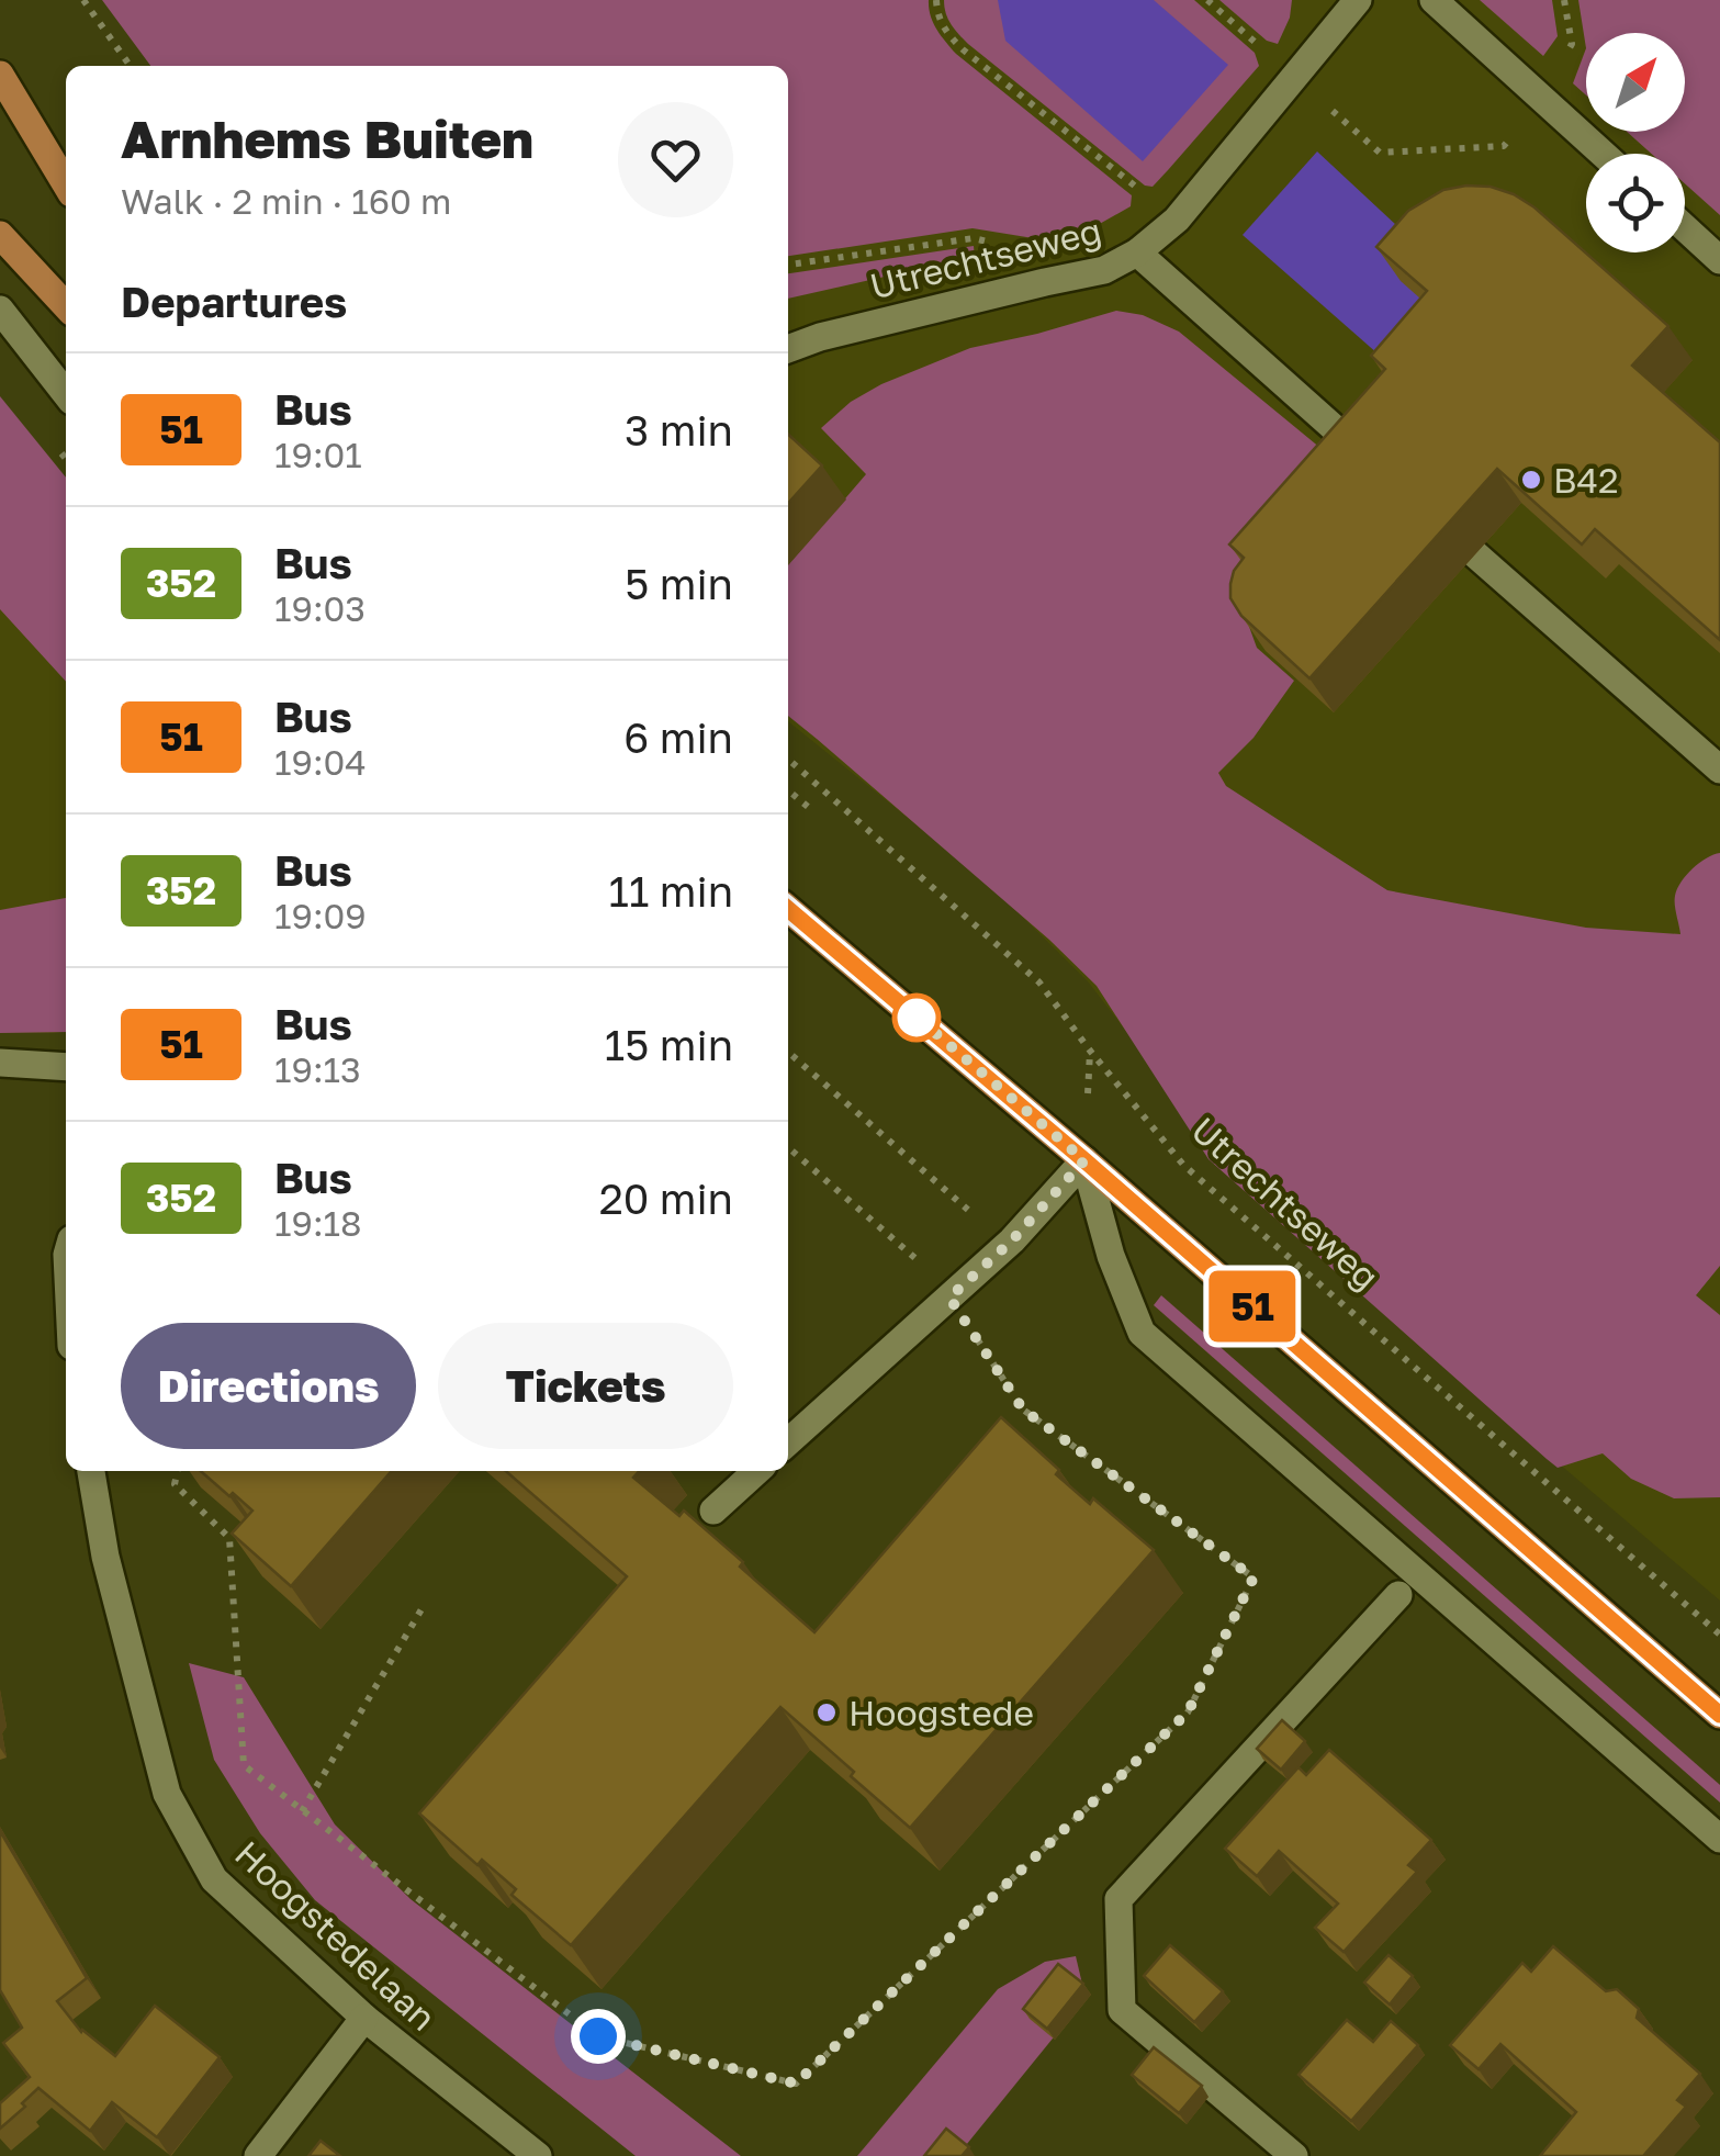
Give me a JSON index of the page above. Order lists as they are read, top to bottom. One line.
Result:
{"streets":{"street":["Utrechtseweg","Hoogstedelaan"]},"places":["B42","Hoogstede"],"lines":["bus line 51"],"north":"top right","page":{"on_map":"51","heading":[["Arnhems Buiten","Walk · 2 min · 160 m"],"Departures"],"list":[{"mark":"51","name":"Bus","note":"19:01","value":"3 min"},{"mark":"352","name":"Bus","note":"19:03","value":"5 min"},{"mark":"51","name":"Bus","note":"19:04","value":"6 min"},{"mark":"352","name":"Bus","note":"19:09","value":"11 min"},{"mark":"51","name":"Bus","note":"19:13","value":"15 min"},{"mark":"352","name":"Bus","note":"19:18","value":"20 min"}],"buttons":["Directions","Tickets"]}}
